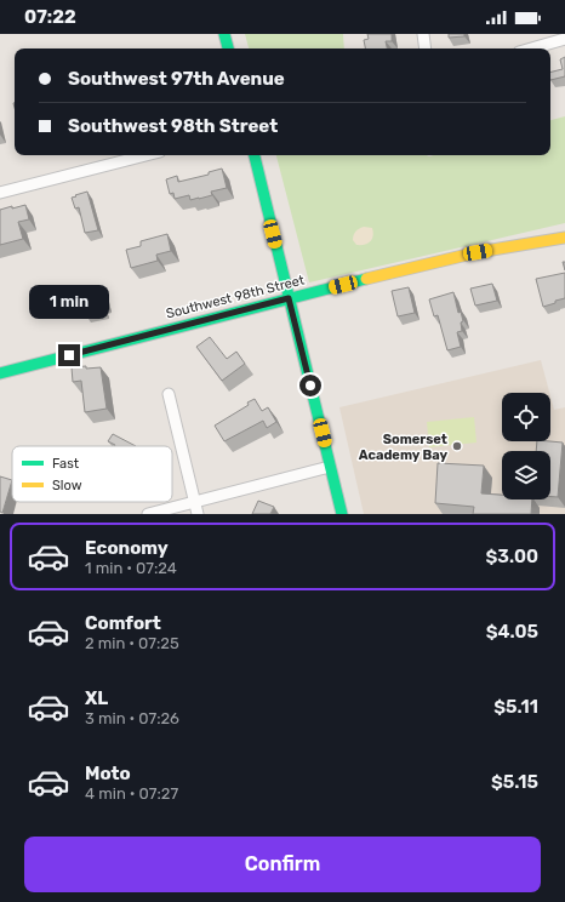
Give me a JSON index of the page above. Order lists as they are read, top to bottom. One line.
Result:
{"streets":{"street":["Southwest 98th Street"]},"places":["Somerset Academy Bay"],"legend":["Fast","Slow"],"page":{"status":"07:22","banner":["Southwest 97th Avenue","Southwest 98th Street"],"bubble":"1 min","list":[{"name":"Economy","note":"1 min · 07:24","value":"$3.00"},{"name":"Comfort","note":"2 min · 07:25","value":"$4.05"},{"name":"XL","note":"3 min · 07:26","value":"$5.11"},{"name":"Moto","note":"4 min · 07:27","value":"$5.15"}],"buttons":"Confirm"}}
